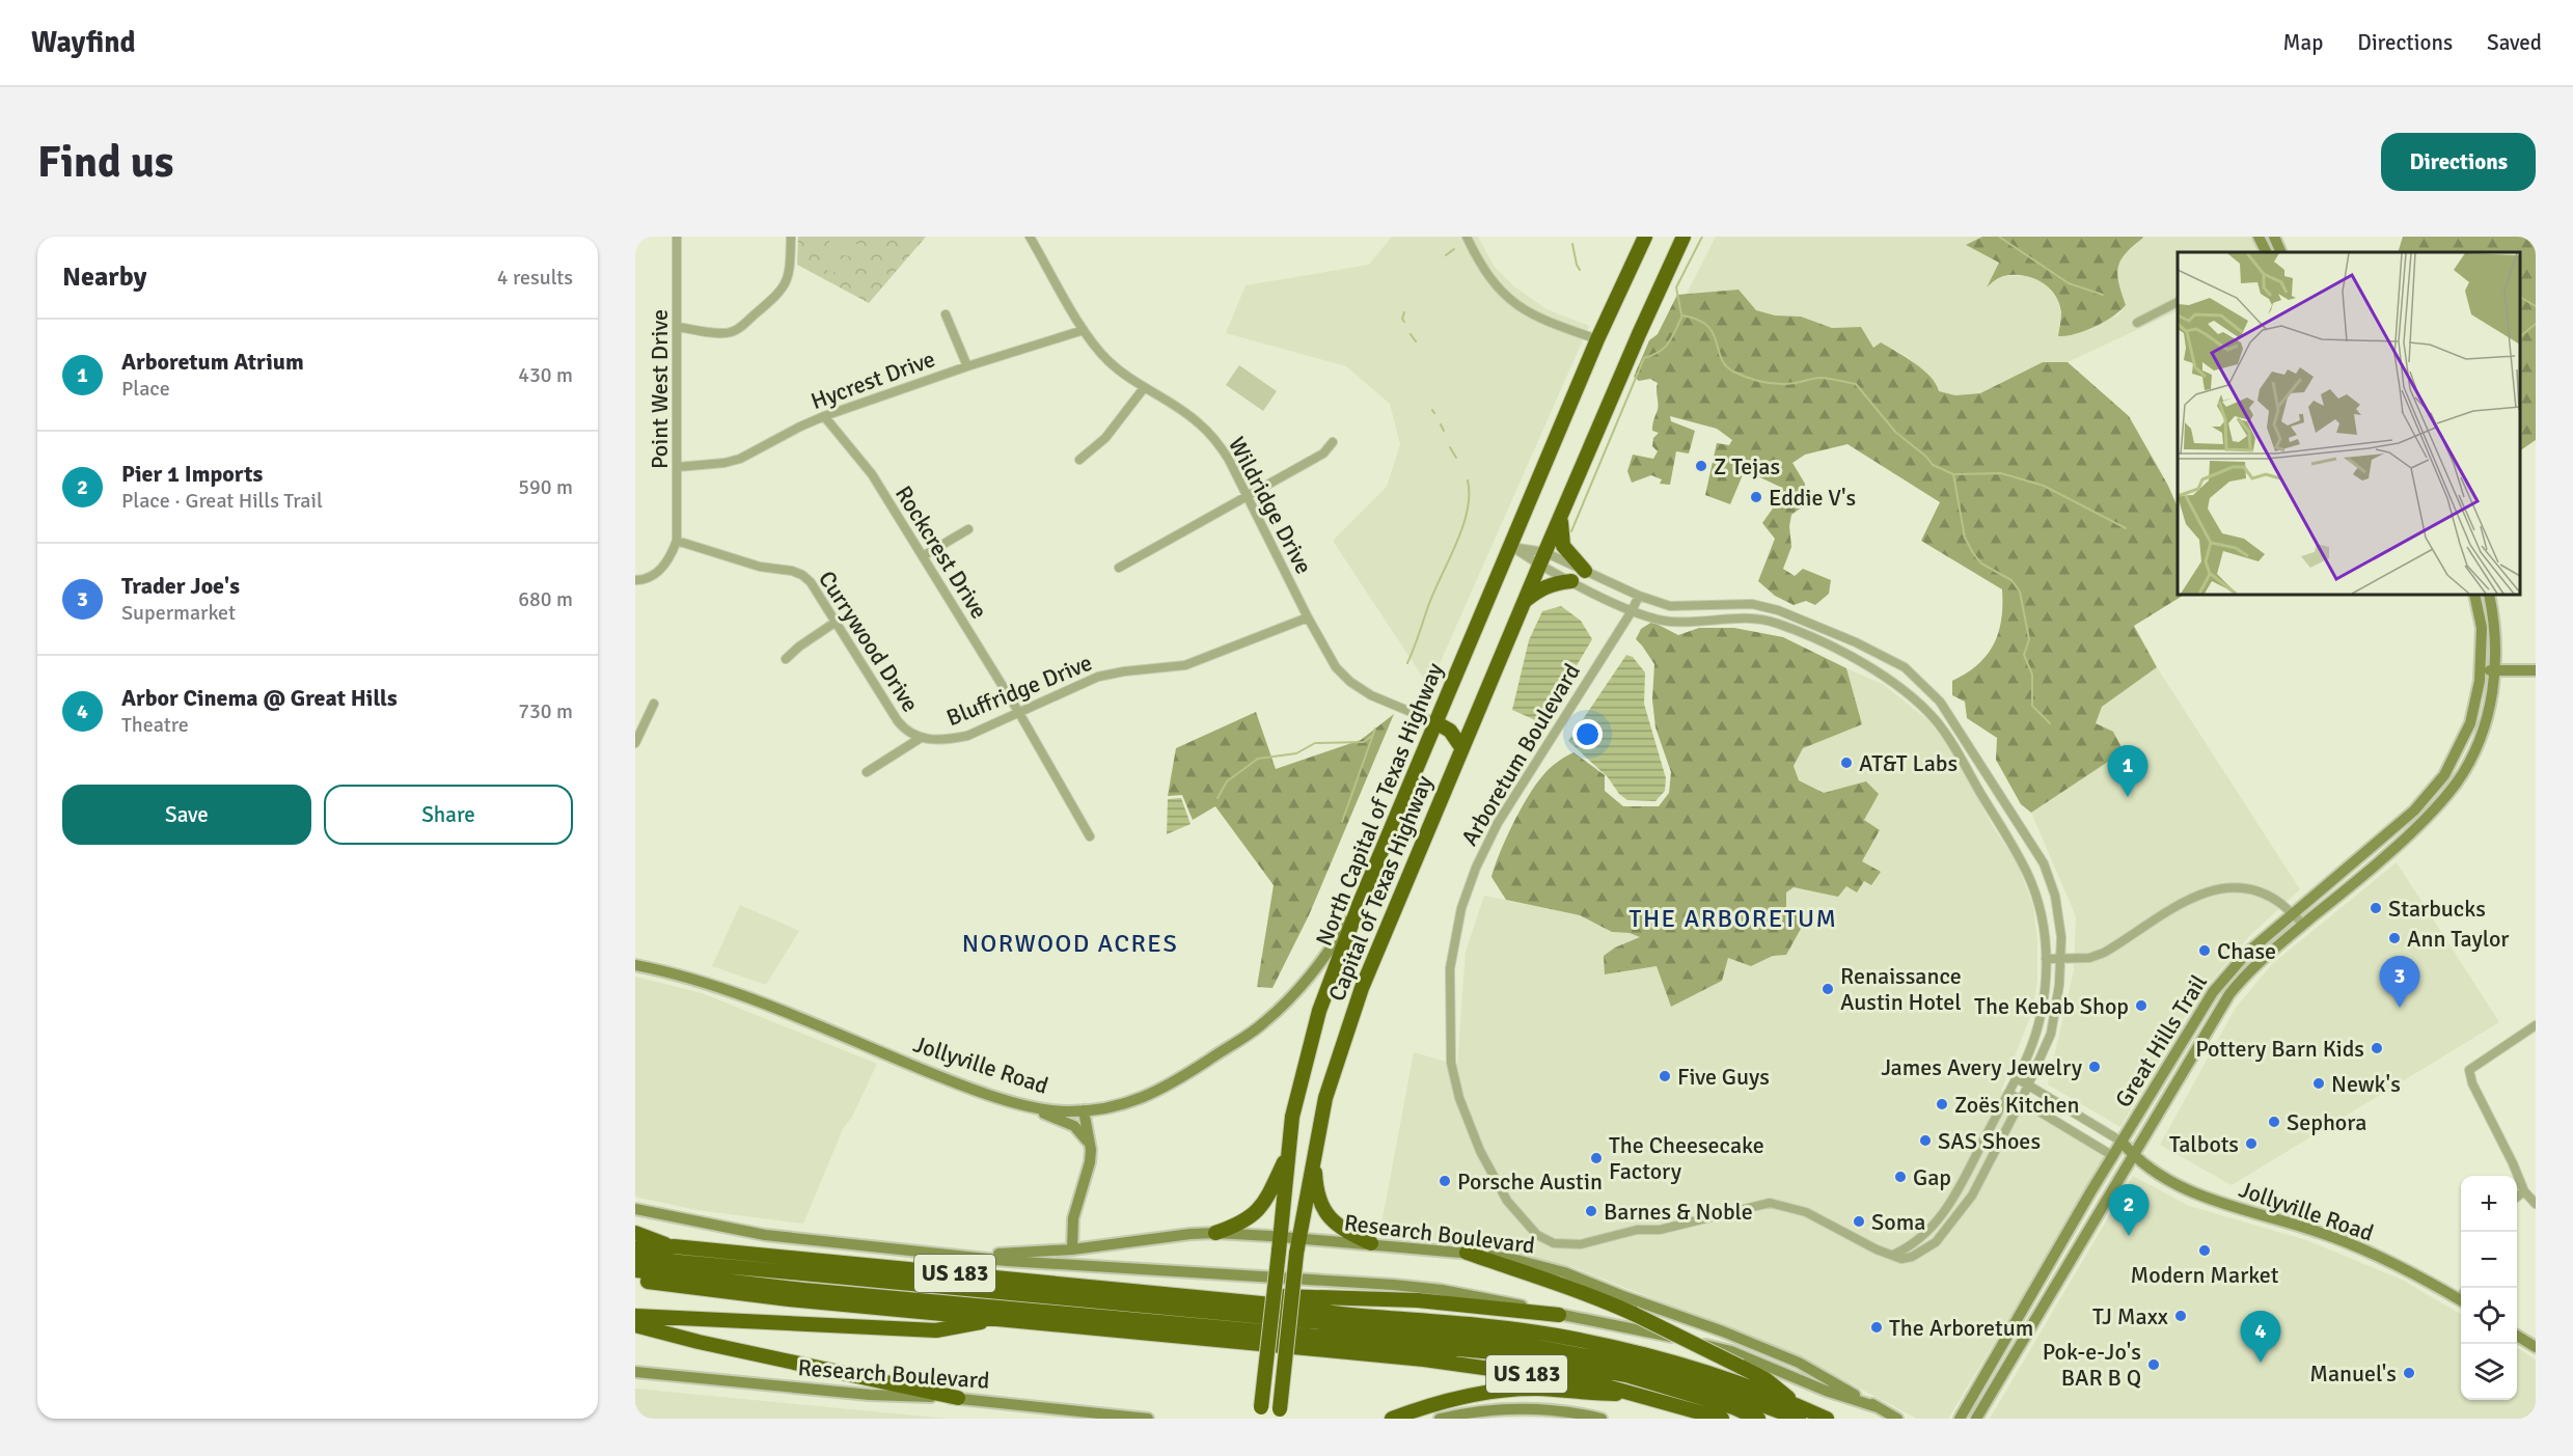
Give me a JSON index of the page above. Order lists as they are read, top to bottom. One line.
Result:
{"streets":{"highway":["North Capital of Texas Highway","Capital of Texas Highway","US 183"],"street":["Hycrest Drive","Point West Drive","Wildridge Drive","Rockcrest Drive","Currywood Drive","Bluffridge Drive","Arboretum Boulevard","Great Hills Trail","Jollyville Road","Research Boulevard"]},"crossings":[["Hycrest Drive","Point West Drive"],["Hycrest Drive","Wildridge Drive"],["Hycrest Drive","Rockcrest Drive"],["Point West Drive","Currywood Drive"],["Wildridge Drive","Bluffridge Drive"],["Wildridge Drive","North Capital of Texas Highway"],["Rockcrest Drive","Bluffridge Drive"],["Currywood Drive","Bluffridge Drive"],["Arboretum Boulevard","North Capital of Texas Highway"],["Arboretum Boulevard","Capital of Texas Highway"],["North Capital of Texas Highway","Jollyville Road"],["North Capital of Texas Highway","Research Boulevard"],["Capital of Texas Highway","Research Boulevard"],["Great Hills Trail","Jollyville Road"]],"districts":["THE ARBORETUM","NORWOOD ACRES"],"places":["Z Tejas","Eddie V's","AT&T Labs","Starbucks","Ann Taylor","Chase","Renaissance Austin Hotel","The Kebab Shop","Pottery Barn Kids","James Avery Jewelry","Five Guys","Newk's","Zoës Kitchen","Sephora","SAS Shoes","Talbots","The Cheesecake Factory","Gap","Porsche Austin","Barnes & Noble","Soma","Modern Market","TJ Maxx","The Arboretum","Pok-e-Jo's BAR B Q","Manuel's"],"page":{"header":"Wayfind","nav":["Map","Directions","Saved"],"buttons":["Directions",["Save","Share"]],"title":"Find us","heading":["Nearby","4 results"],"list":[{"mark":"1","name":"Arboretum Atrium","note":"Place","value":"430 m"},{"mark":"2","name":"Pier 1 Imports","note":"Place · Great Hills Trail","value":"590 m"},{"mark":"3","name":"Trader Joe's","note":"Supermarket","value":"680 m"},{"mark":"4","name":"Arbor Cinema @ Great Hills","note":"Theatre","value":"730 m"}],"pins":["1","3","2","4"],"map_buttons":["+","−"]}}
